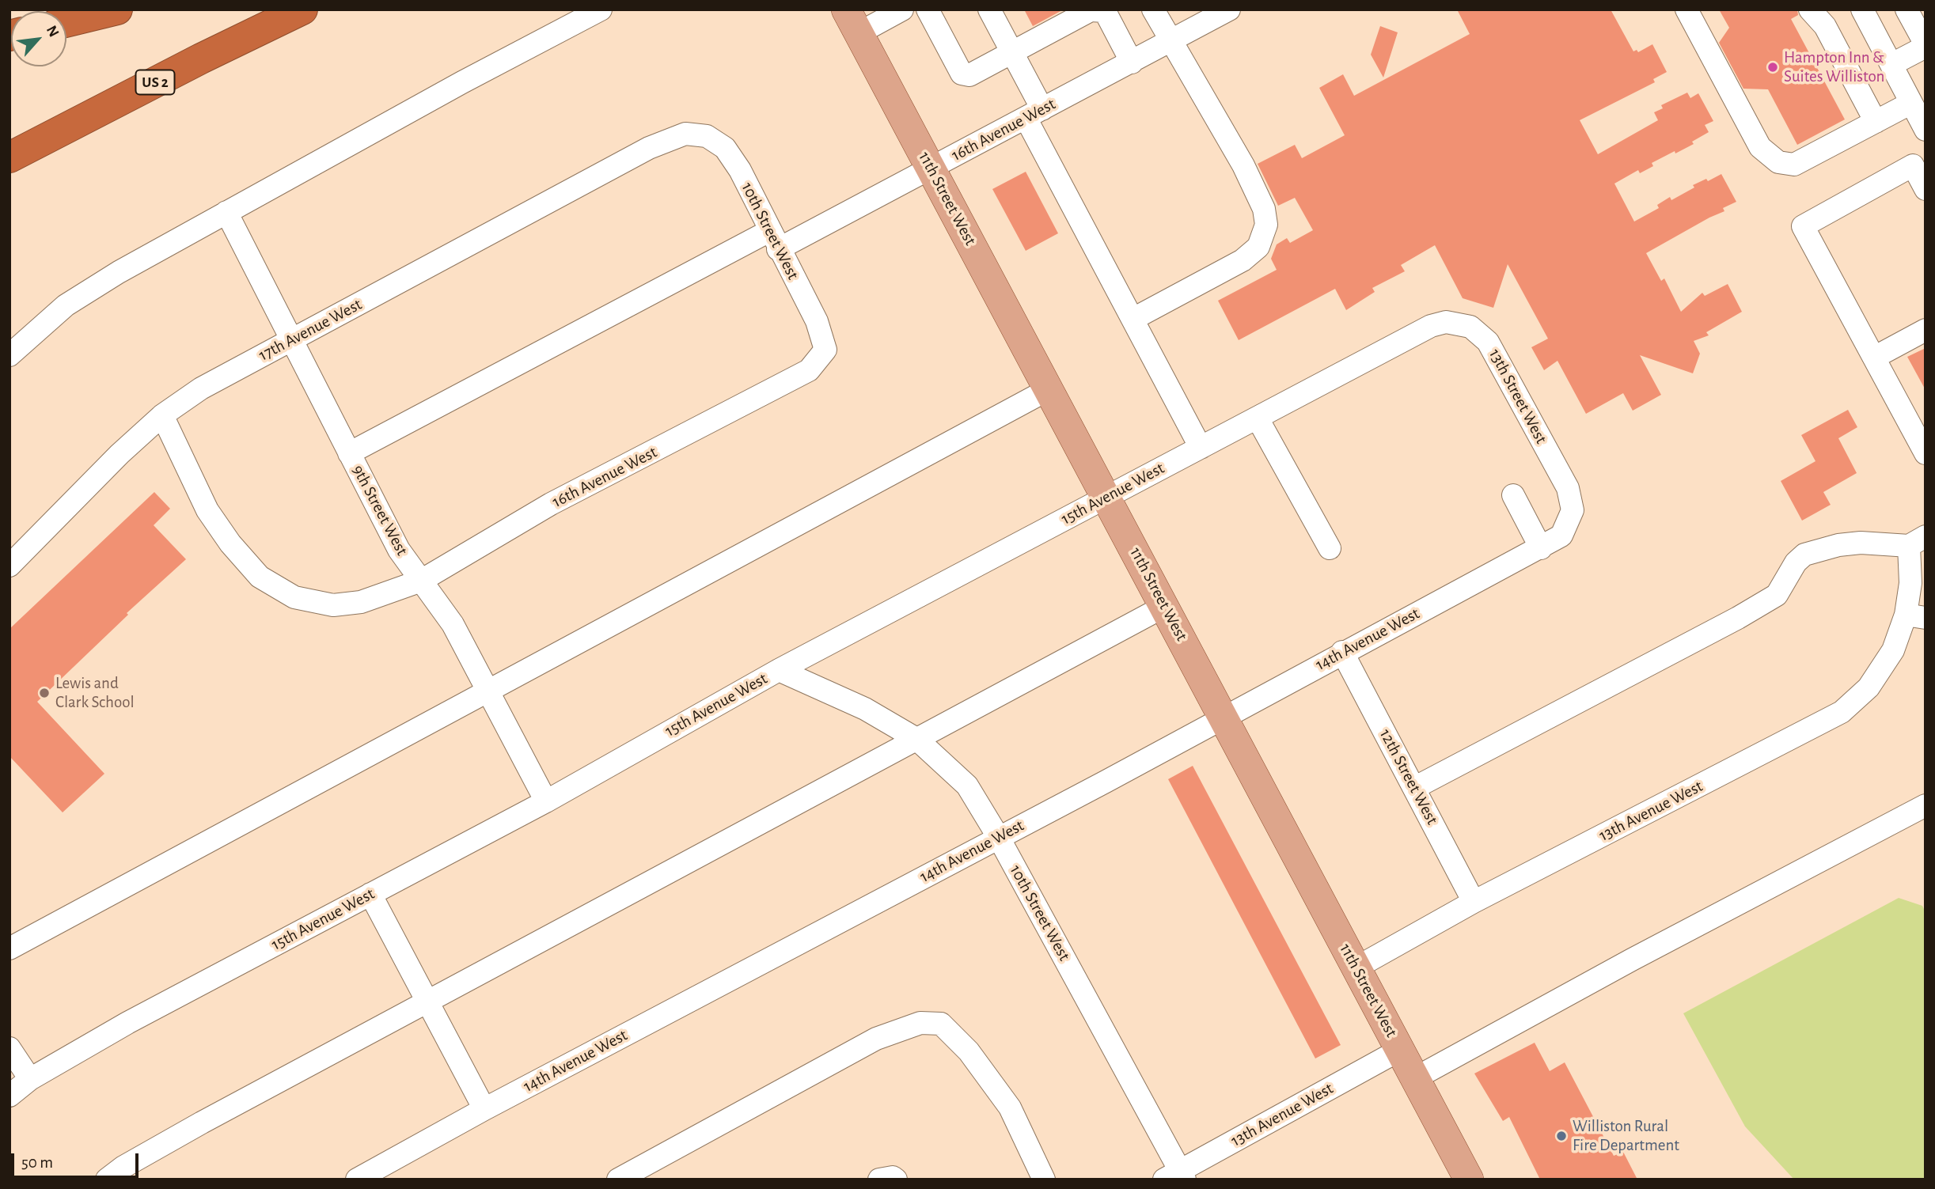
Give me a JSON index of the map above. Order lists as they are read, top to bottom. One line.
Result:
{"streets":{"highway":["US 2"],"main road":["11th Street West"],"street":["16th Avenue West","10th Street West","17th Avenue West","13th Street West","15th Avenue West","9th Street West","14th Avenue West","12th Street West","13th Avenue West"]},"crossings":[["16th Avenue West","11th Street West"],["16th Avenue West","10th Street West"],["16th Avenue West","17th Avenue West"],["16th Avenue West","9th Street West"],["11th Street West","15th Avenue West"],["11th Street West","14th Avenue West"],["11th Street West","13th Avenue West"],["10th Street West","17th Avenue West"],["10th Street West","15th Avenue West"],["10th Street West","14th Avenue West"],["10th Street West","13th Avenue West"],["17th Avenue West","9th Street West"],["13th Street West","15th Avenue West"],["13th Street West","14th Avenue West"],["15th Avenue West","9th Street West"],["14th Avenue West","12th Street West"],["12th Street West","13th Avenue West"]],"places":["Hampton Inn & Suites Williston","Lewis and Clark School","Williston Rural Fire Department"],"scale_bar":"50 m","north":"top right"}
